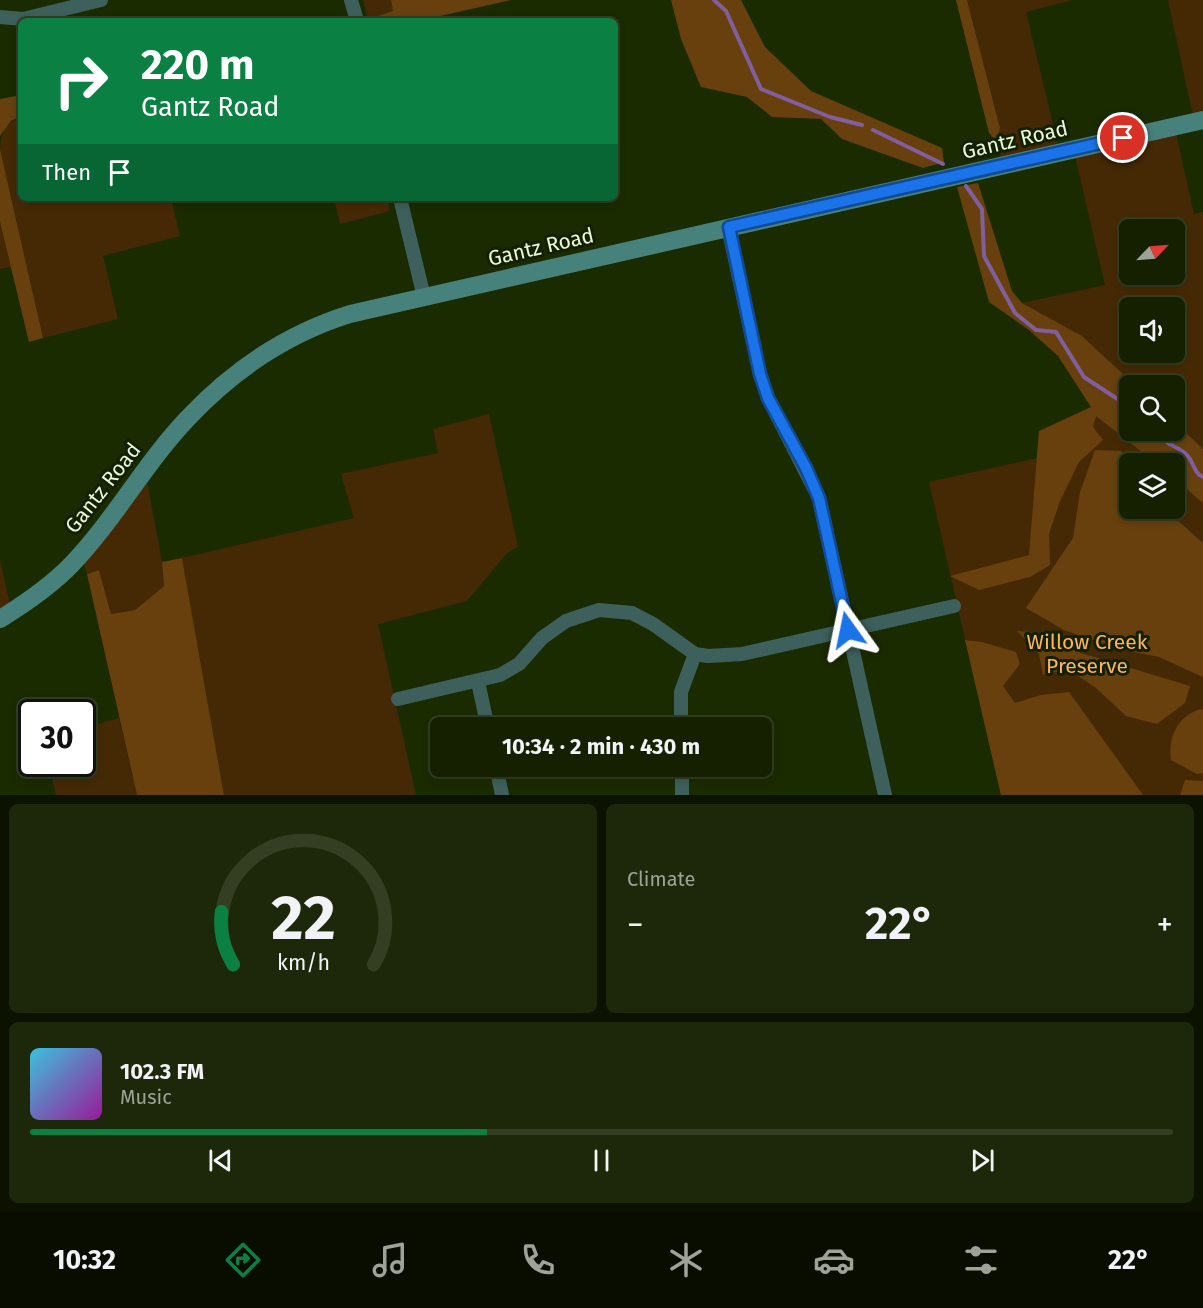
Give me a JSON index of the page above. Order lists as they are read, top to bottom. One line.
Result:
{"streets":{"main road":["Gantz Road"]},"parks":["Willow Creek Preserve"],"north":"top right","page":{"turn":["220 m","Gantz Road"],"then":"Then","limit":"30","trip":"10:34 · 2 min · 430 m","tile":"Climate","heat":["−","22°","+"],"song":["102.3 FM","Music"],"tabs":["10:32","22°"],"gauge":["22","km/h"]}}
